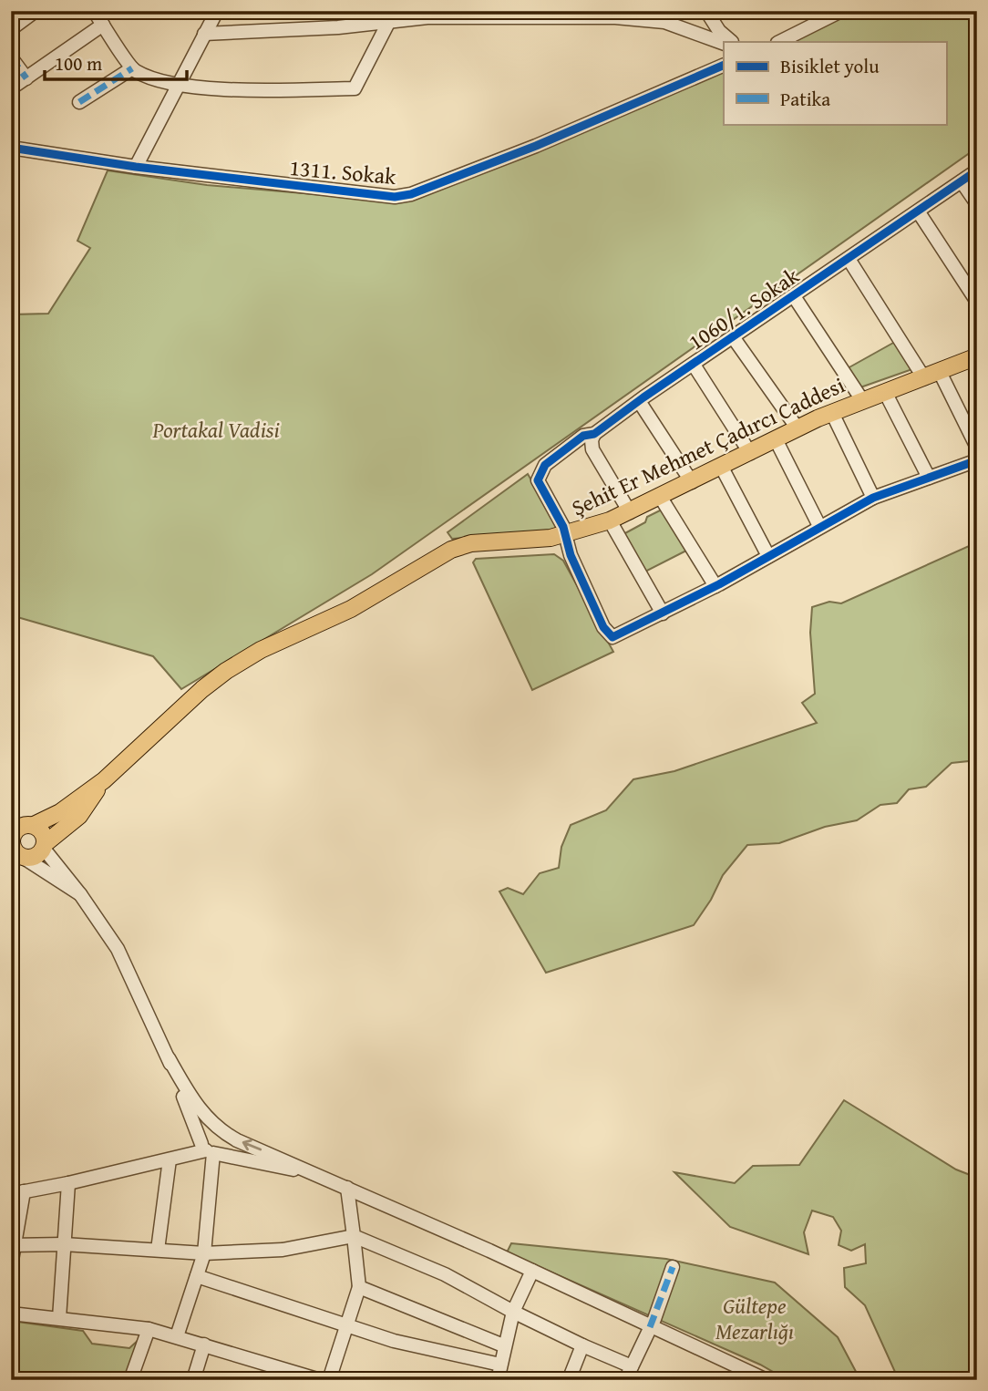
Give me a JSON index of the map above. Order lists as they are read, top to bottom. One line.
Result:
{"streets":{"main road":["Şehit Er Mehmet Çadırcı Caddesi"],"street":["1311. Sokak","1060/1. Sokak"]},"crossings":[["1060/1. Sokak","Şehit Er Mehmet Çadırcı Caddesi"]],"parks":["Portakal Vadisi","Gültepe Mezarlığı"],"legend":["Bisiklet yolu","Patika"],"scale_bar":"100 m"}
